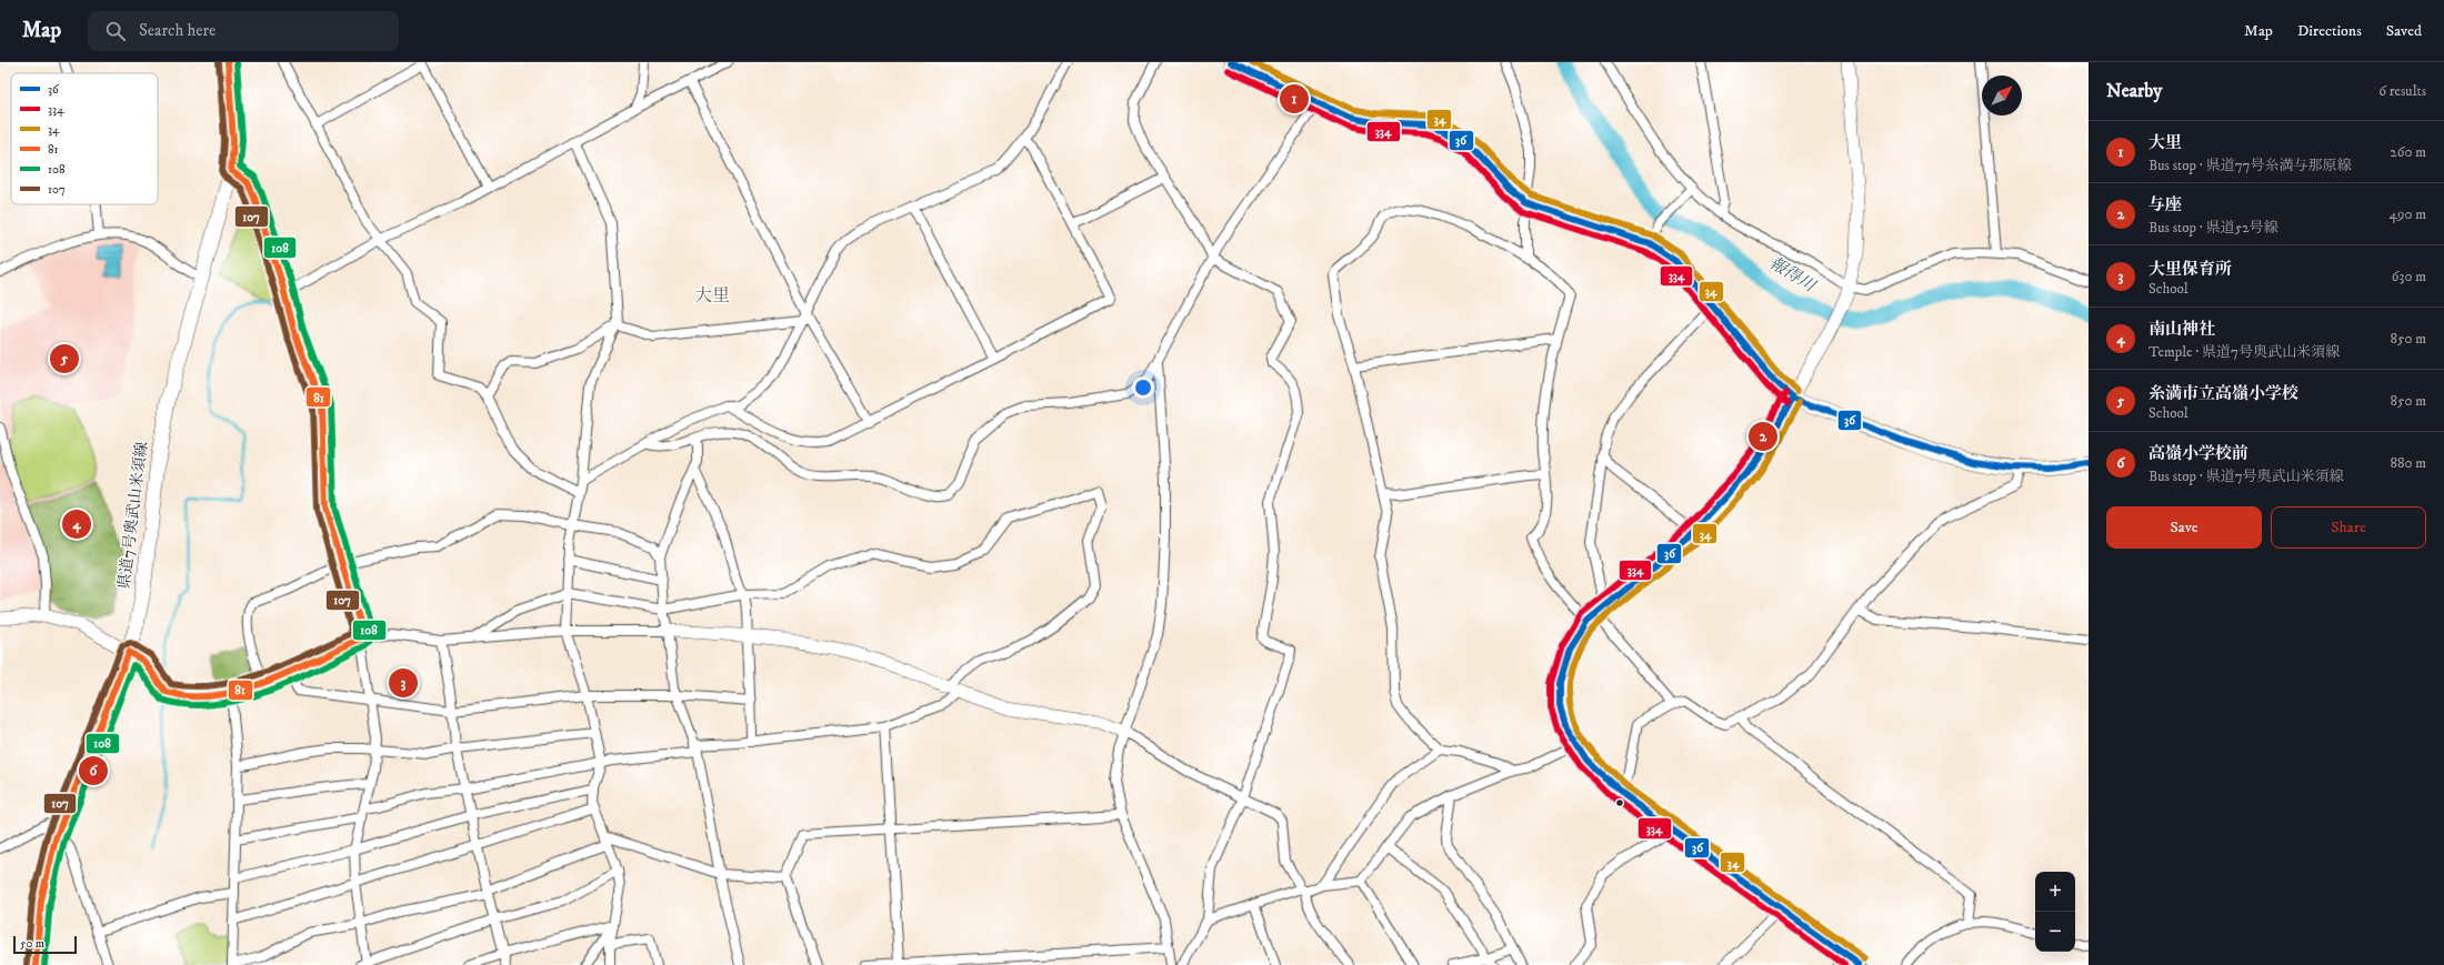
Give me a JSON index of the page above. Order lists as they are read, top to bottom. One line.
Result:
{"streets":{"main road":["県道7号奥武山米須線"]},"districts":["大里"],"water":["報得川"],"lines":["transit line 36","transit line 34","transit line 81","transit line 108","transit line 107","transit line 334"],"legend":["36","334","34","81","108","107"],"scale_bar":"50 m","north":"top right","page":{"header":"Map","search":"Search here","nav":["Map","Directions","Saved"],"heading":["Nearby","6 results"],"pins":["1","5","2","4","3","6"],"list":[{"mark":"1","name":"大里","note":"Bus stop · 県道77号糸満与那原線","value":"260 m"},{"mark":"2","name":"与座","note":"Bus stop · 県道52号線","value":"490 m"},{"mark":"3","name":"大里保育所","note":"School","value":"630 m"},{"mark":"4","name":"南山神社","note":"Temple · 県道7号奥武山米須線","value":"850 m"},{"mark":"5","name":"糸満市立高嶺小学校","note":"School","value":"850 m"},{"mark":"6","name":"高嶺小学校前","note":"Bus stop · 県道7号奥武山米須線","value":"880 m"}],"buttons":["Save","Share"],"map_buttons":["+","−"],"scale":"50 m"}}
